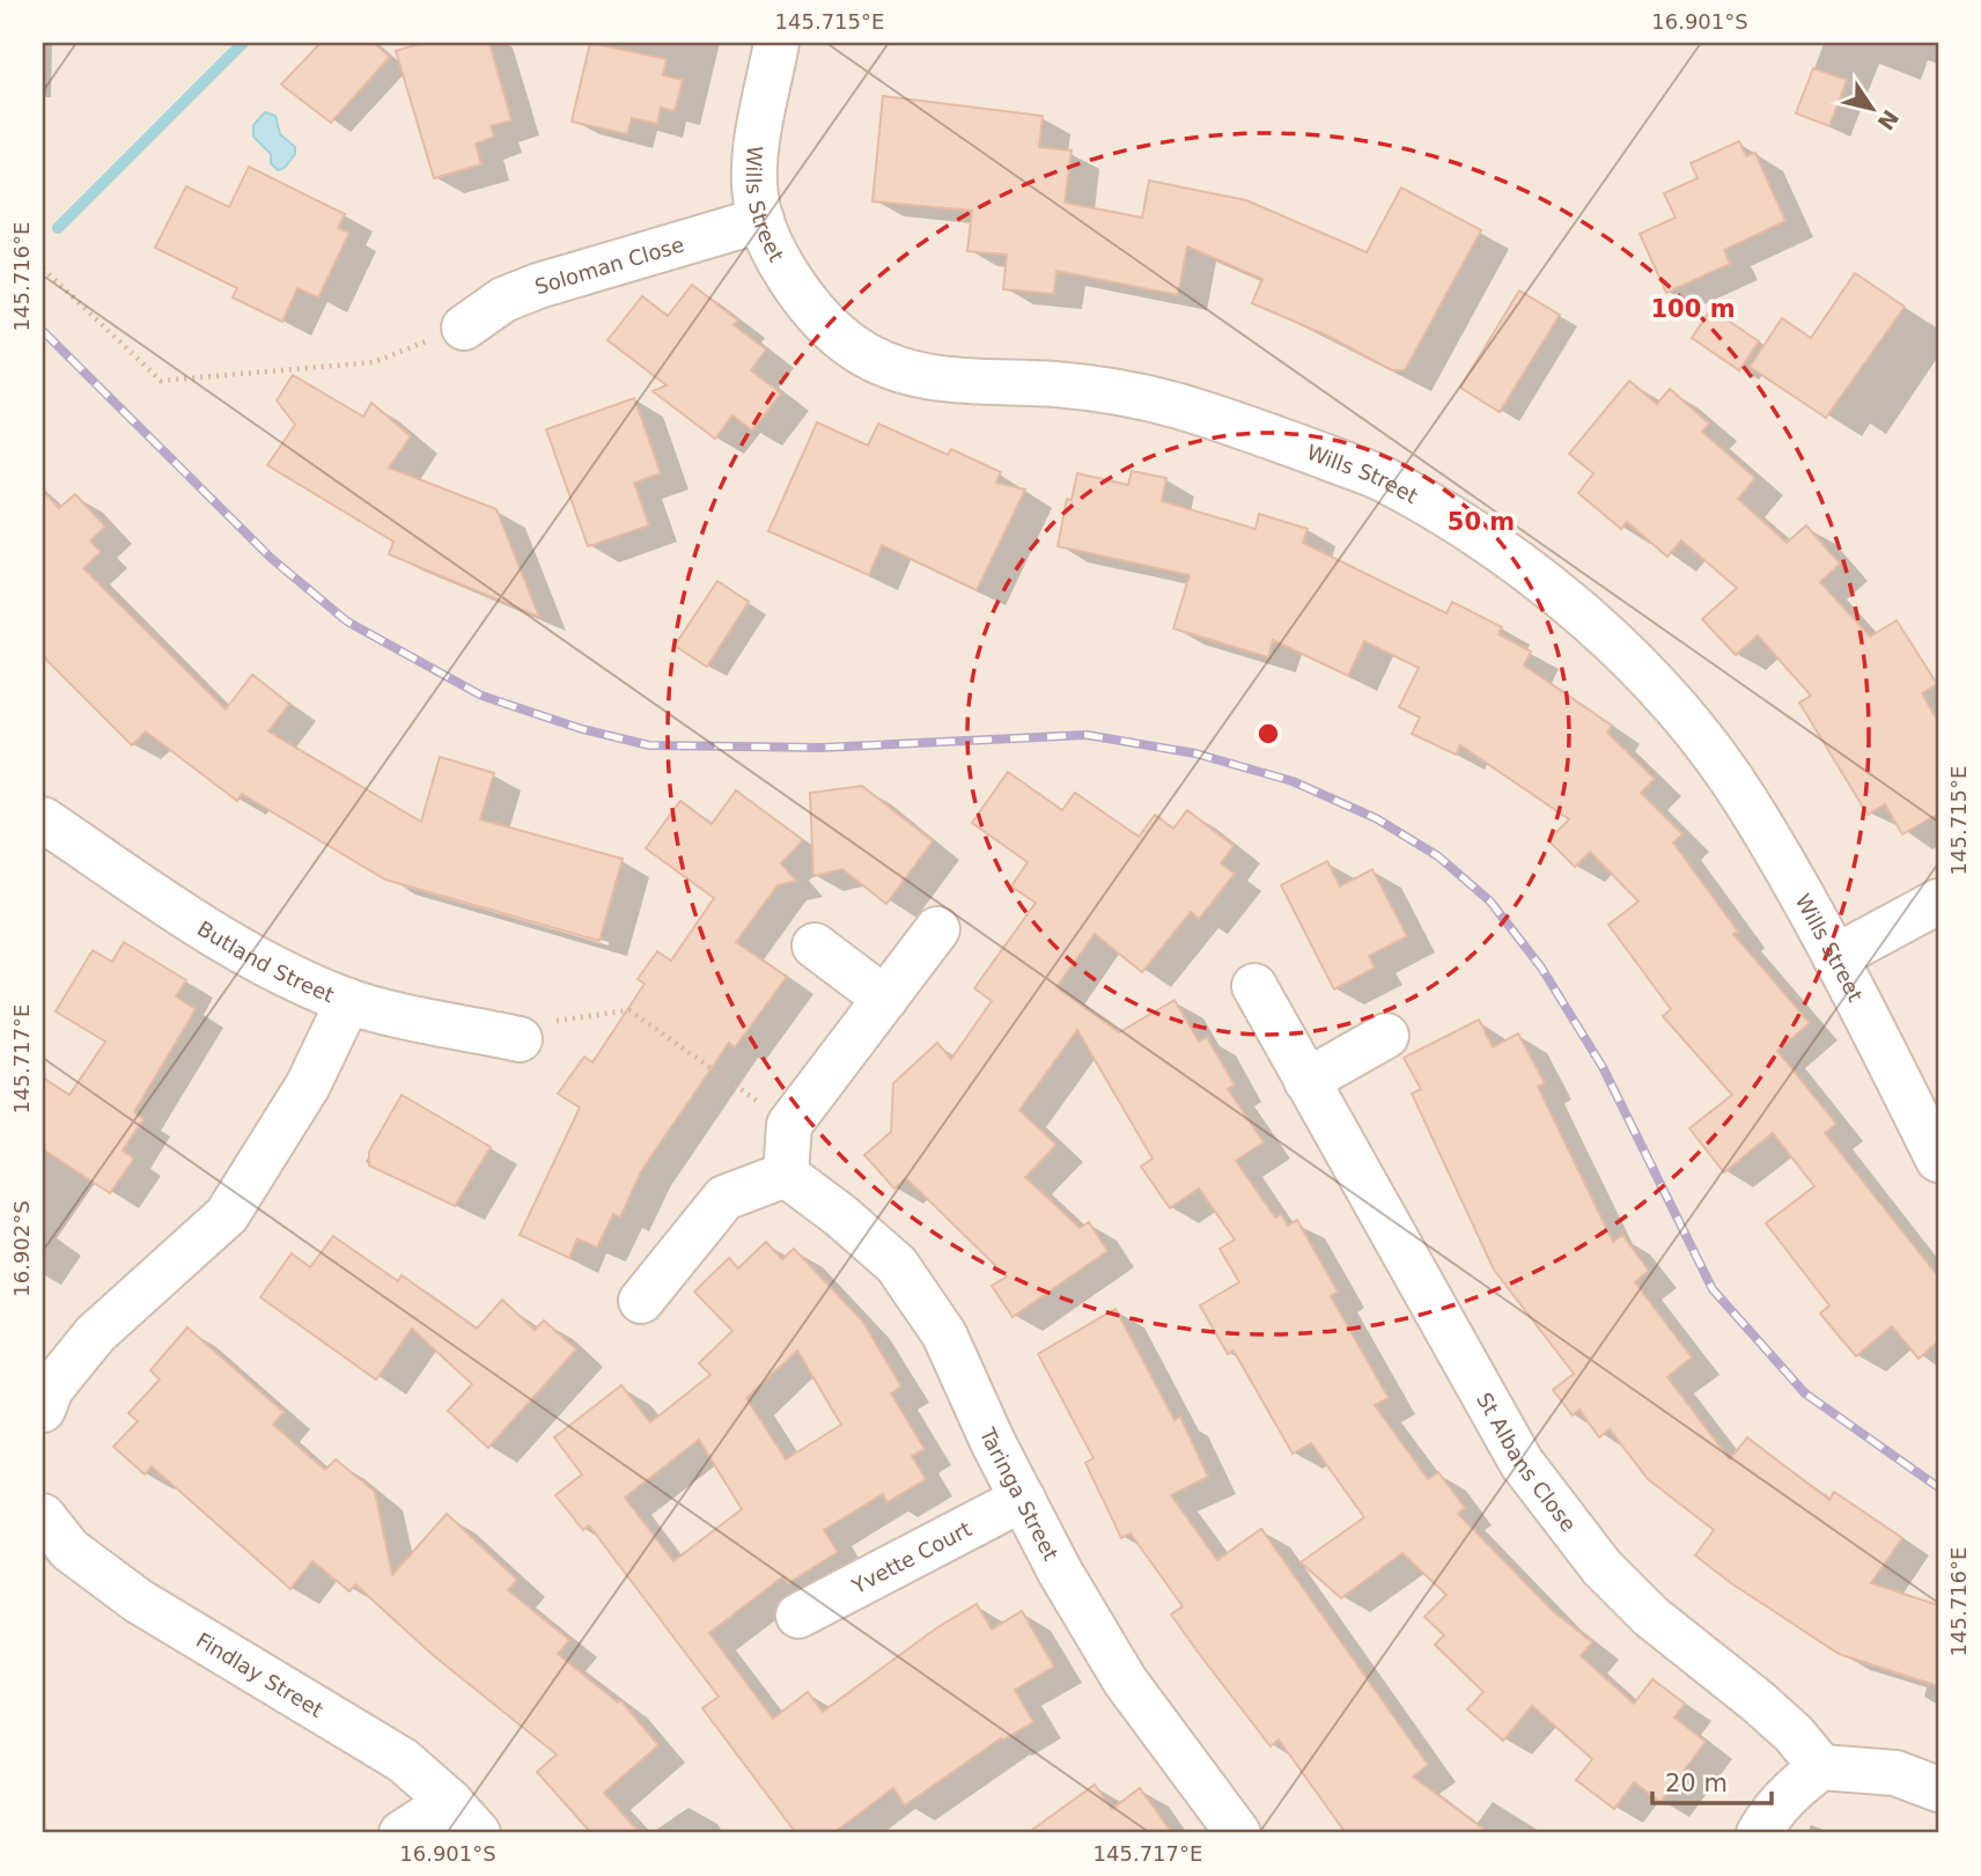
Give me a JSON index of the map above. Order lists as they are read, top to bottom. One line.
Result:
{"streets":{"street":["Wills Street","Soloman Close","Butland Street","St Albans Close","Taringa Street","Yvette Court","Findlay Street"]},"crossings":[["Wills Street","Soloman Close"],["Taringa Street","Yvette Court"]],"scale_bar":"20 m","north":"bottom right","coordinates":["145.715°E","16.901°S","145.716°E","145.717°E","16.902°S"],"rings":["100 m","50 m"]}
